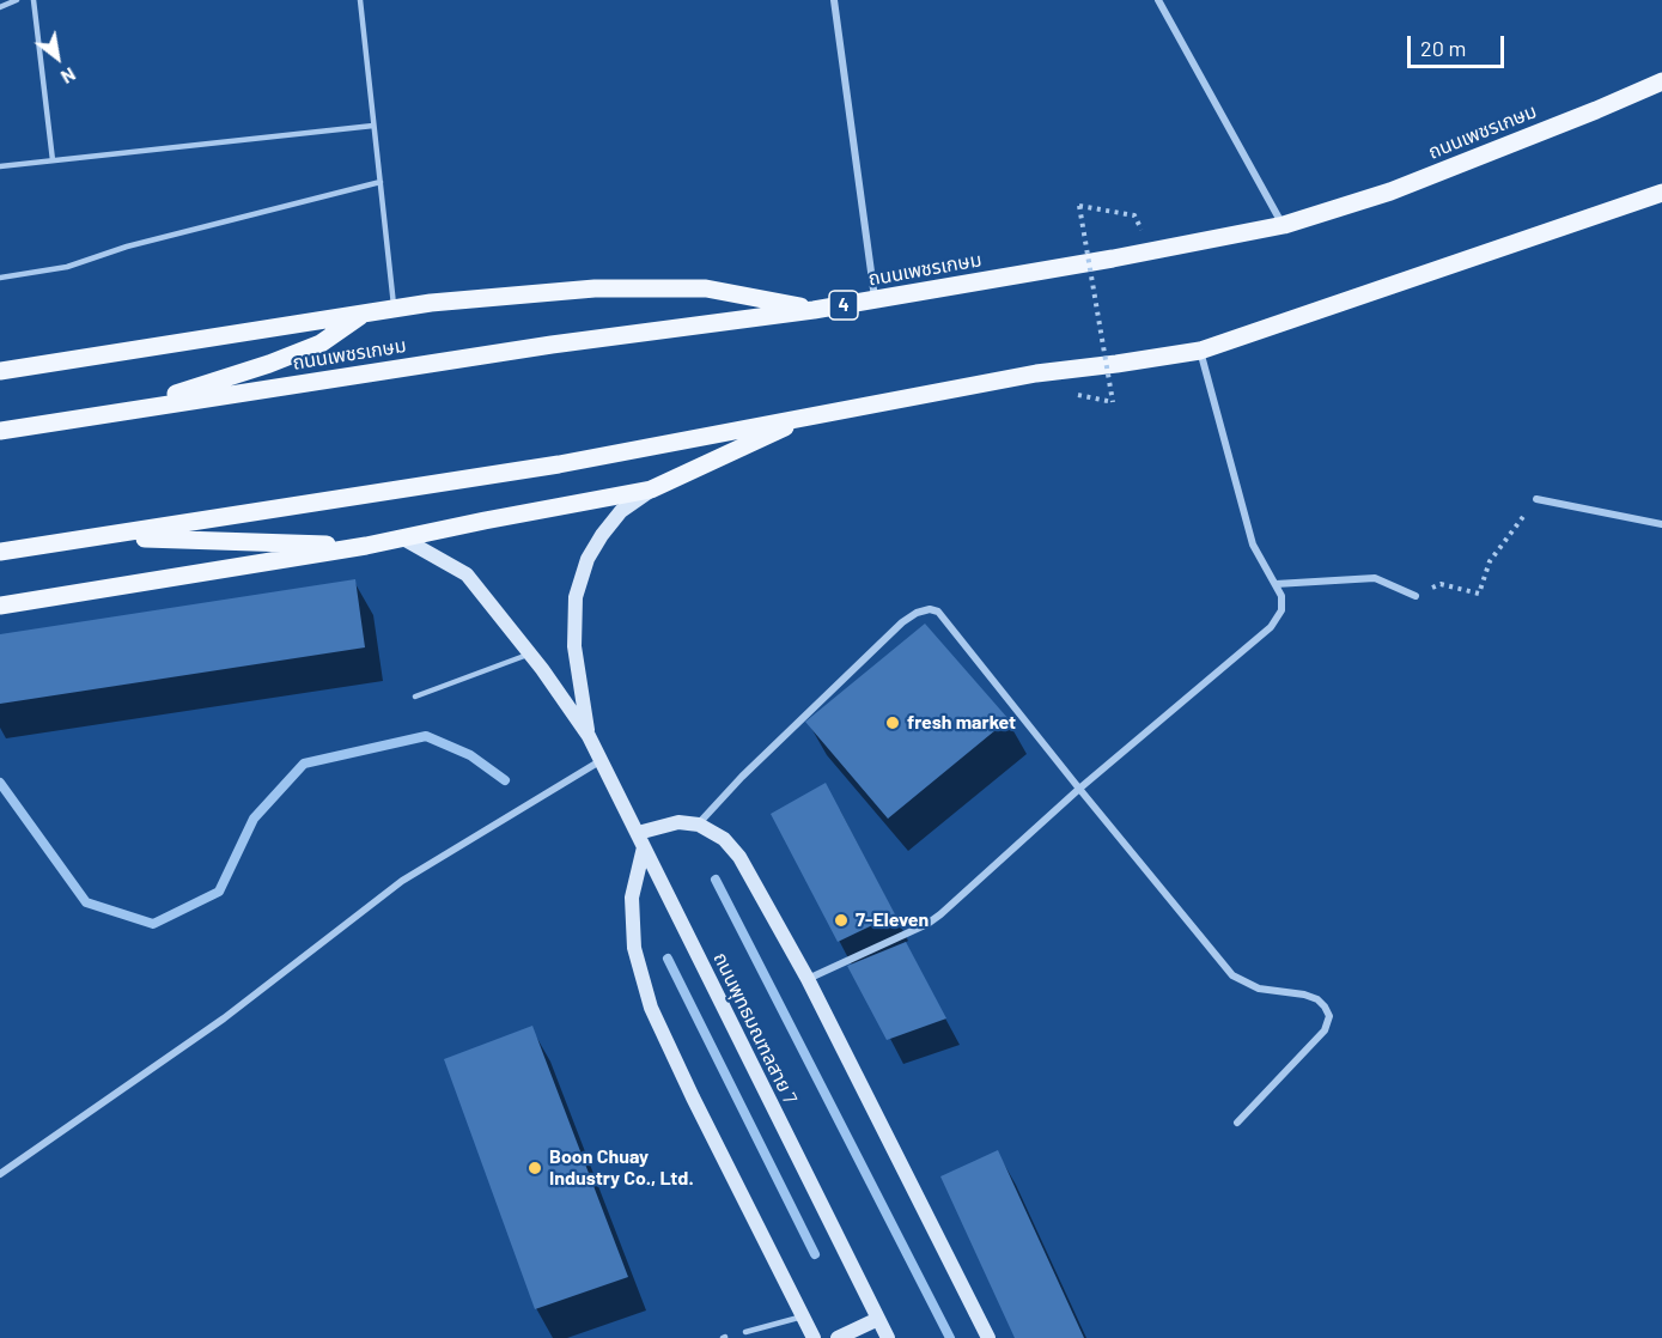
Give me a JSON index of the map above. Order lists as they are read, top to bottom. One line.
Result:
{"streets":{"main road":["ถนนเพชรเกษม","4","ถนนพุทธมณฑลสาย 7"]},"places":["fresh market","7-Eleven","Boon Chuay Industry Co., Ltd."],"scale_bar":"20 m","north":"bottom right"}
